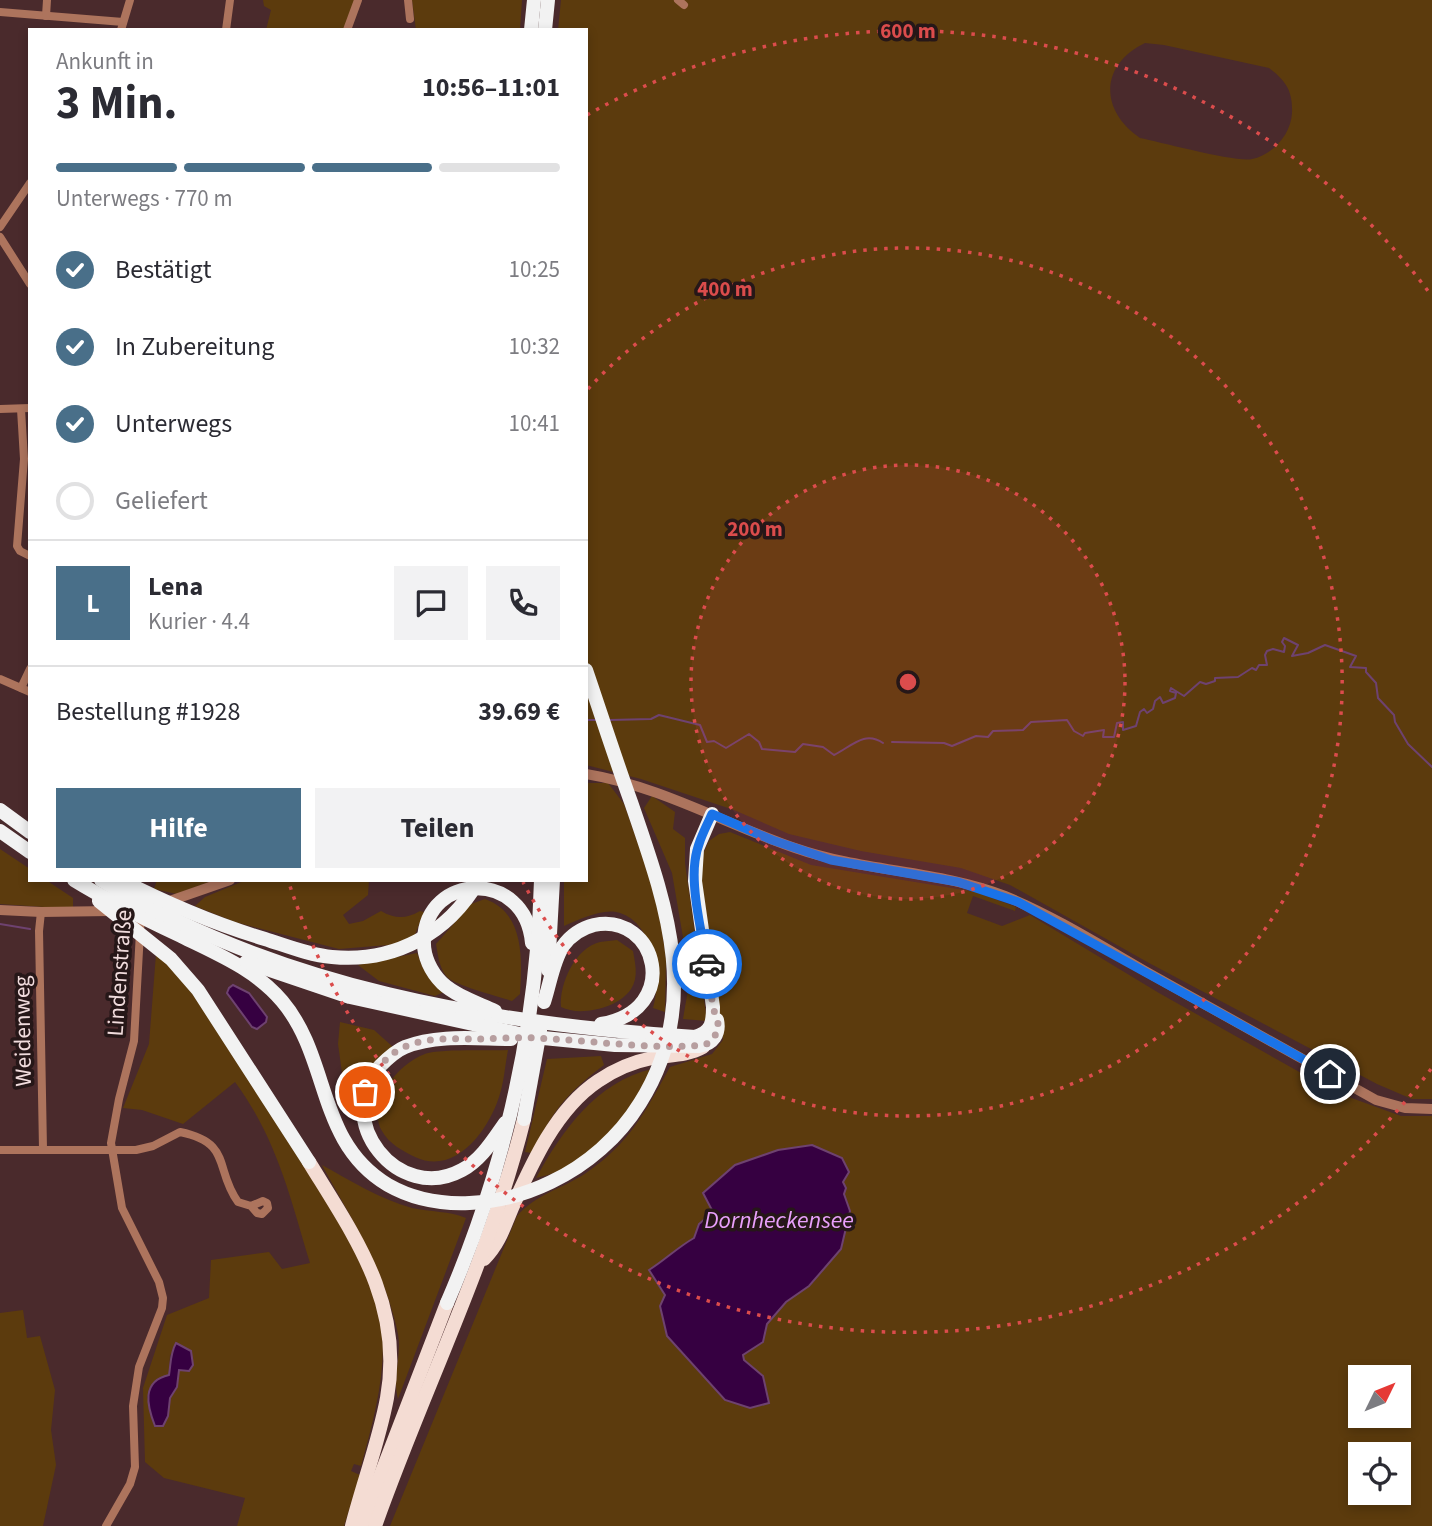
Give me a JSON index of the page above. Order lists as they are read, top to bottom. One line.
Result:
{"streets":{"street":["Lindenstraße","Weidenweg"]},"water":["Dornheckensee"],"north":"top right","page":{"heading":["3 Min.","Ankunft in","10:56–11:01"],"panel":["Lena","Kurier · 4.4","Bestellung #1928","39.69 €"],"bar":"Unterwegs · 770 m","list":[["Bestätigt","10:25"],["In Zubereitung","10:32"],["Unterwegs","10:41"],"Geliefert"],"round":"L","buttons":["Hilfe","Teilen"]},"rings":["600 m","400 m","200 m"]}
